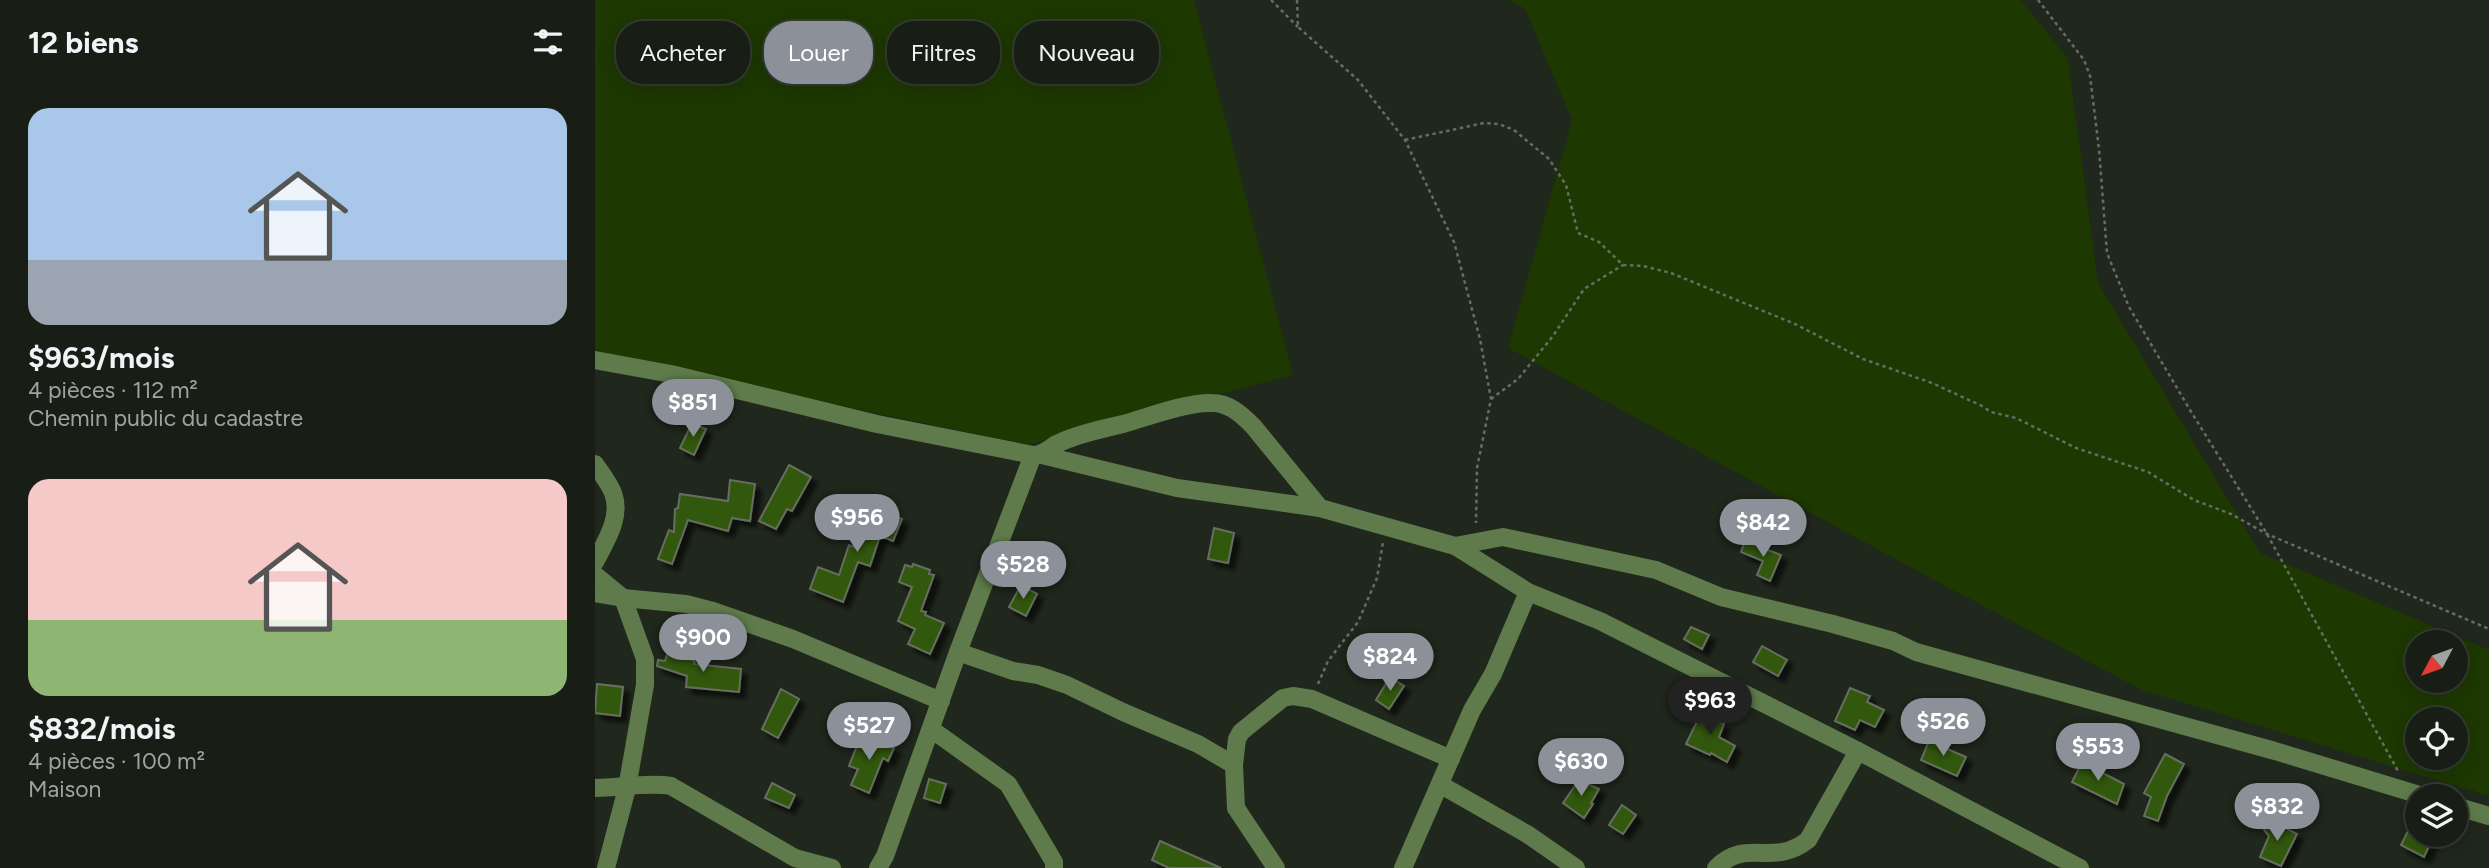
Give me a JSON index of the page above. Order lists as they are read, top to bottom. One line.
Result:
{"north":"bottom left","page":{"heading":"12 biens","chip":["Acheter","Louer","Filtres","Nouveau"],"list":[{"name":"$963/mois","note":"4 pièces · 112 m² · Chemin public du cadastre"},{"name":"$832/mois","note":"4 pièces · 100 m² · Maison"}],"price":["$851","$956","$842","$528","$900","$824","$963","$526","$527","$553","$630","$832"]}}
